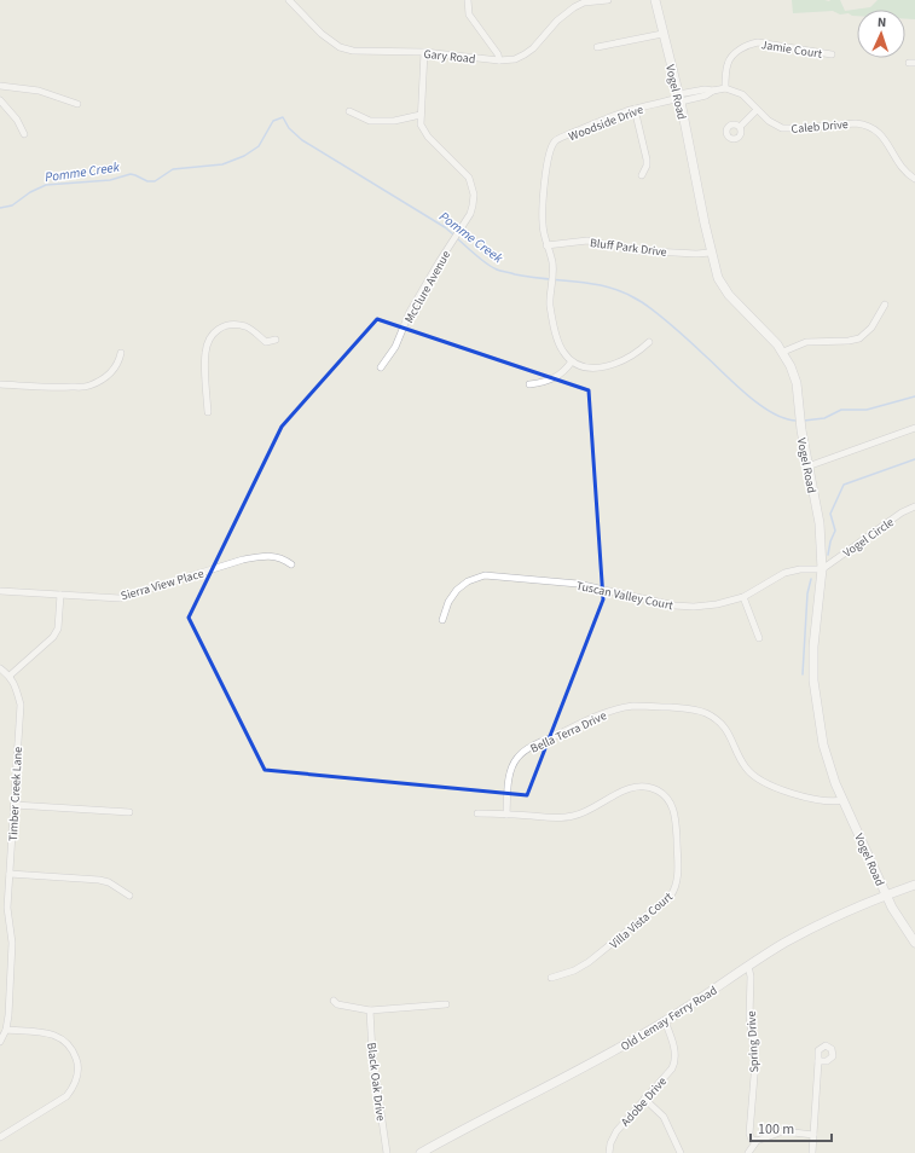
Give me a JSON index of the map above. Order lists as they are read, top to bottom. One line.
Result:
{"streets":{"street":["Jamie Court","Gary Road","Vogel Road","Woodside Drive","Caleb Drive","Bluff Park Drive","McClure Avenue","Vogel Circle","Sierra View Place","Tuscan Valley Court","Bella Terra Drive","Timber Creek Lane","Villa Vista Court","Old Lemay Ferry Road","Spring Drive","Black Oak Drive","Adobe Drive"]},"crossings":[["Jamie Court","Caleb Drive"],["Gary Road","McClure Avenue"],["Vogel Road","Woodside Drive"],["Vogel Road","Bluff Park Drive"],["Vogel Road","Vogel Circle"],["Vogel Road","Tuscan Valley Court"],["Vogel Road","Bella Terra Drive"],["Vogel Road","Old Lemay Ferry Road"],["Woodside Drive","Bluff Park Drive"],["Vogel Circle","Tuscan Valley Court"],["Bella Terra Drive","Villa Vista Court"],["Old Lemay Ferry Road","Spring Drive"],["Old Lemay Ferry Road","Adobe Drive"]],"water":["Pomme Creek"],"scale_bar":"100 m","north":"top"}
